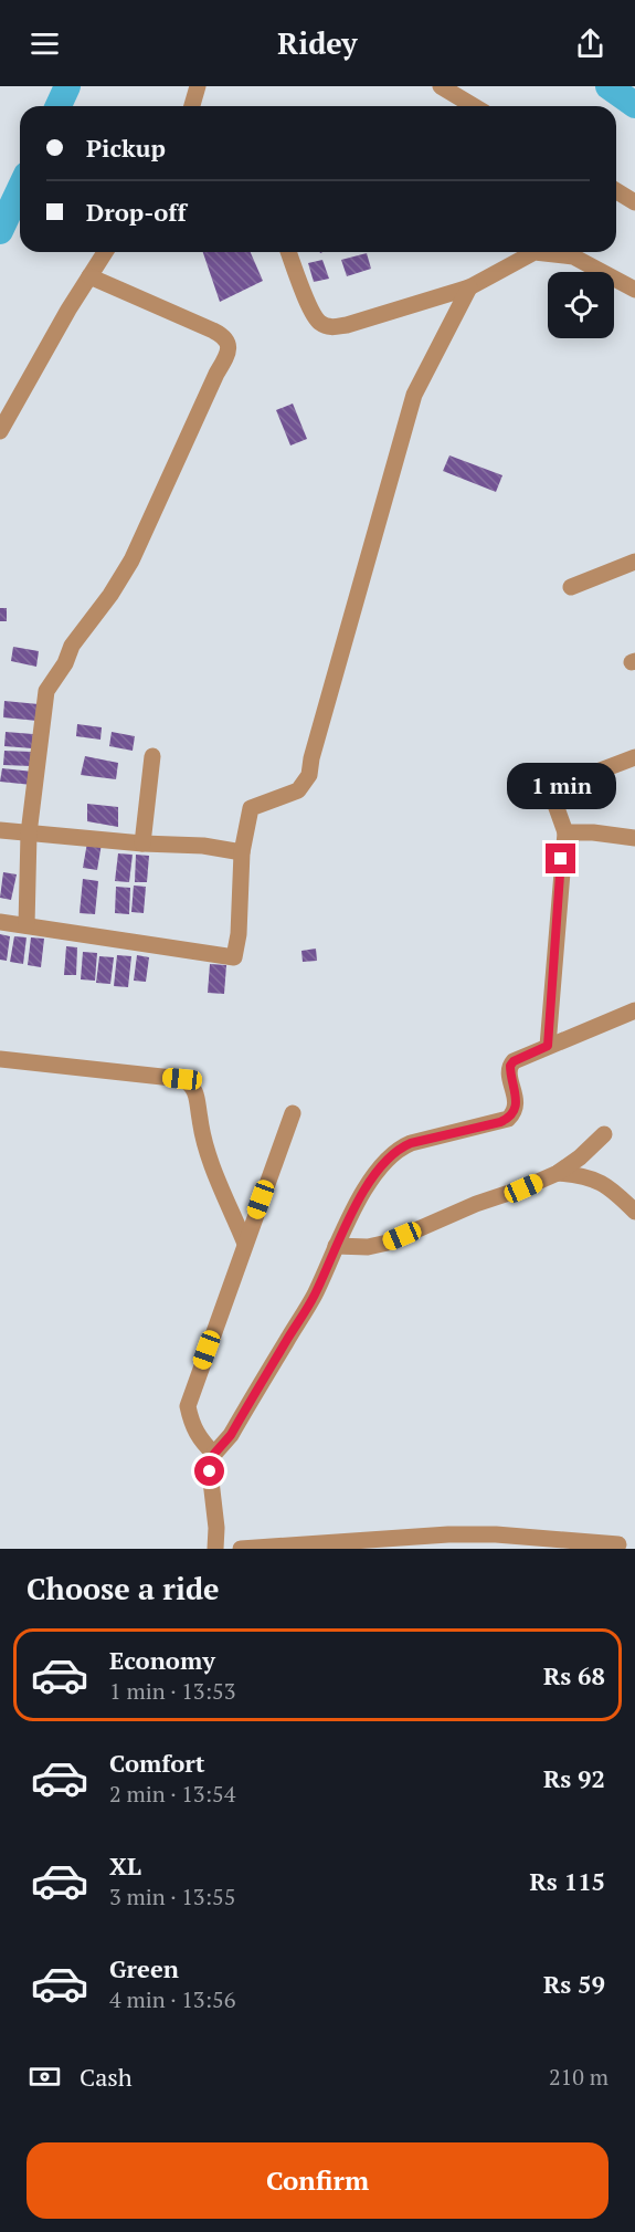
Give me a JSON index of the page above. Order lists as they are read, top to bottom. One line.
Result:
{"page":{"header":"Ridey","banner":["Pickup","Drop-off"],"bubble":"1 min","heading":"Choose a ride","list":[{"name":"Economy","note":"1 min · 13:53","value":"Rs 68"},{"name":"Comfort","note":"2 min · 13:54","value":"Rs 92"},{"name":"XL","note":"3 min · 13:55","value":"Rs 115"},{"name":"Green","note":"4 min · 13:56","value":"Rs 59"}],"pay":["Cash","210 m"],"buttons":"Confirm"}}
